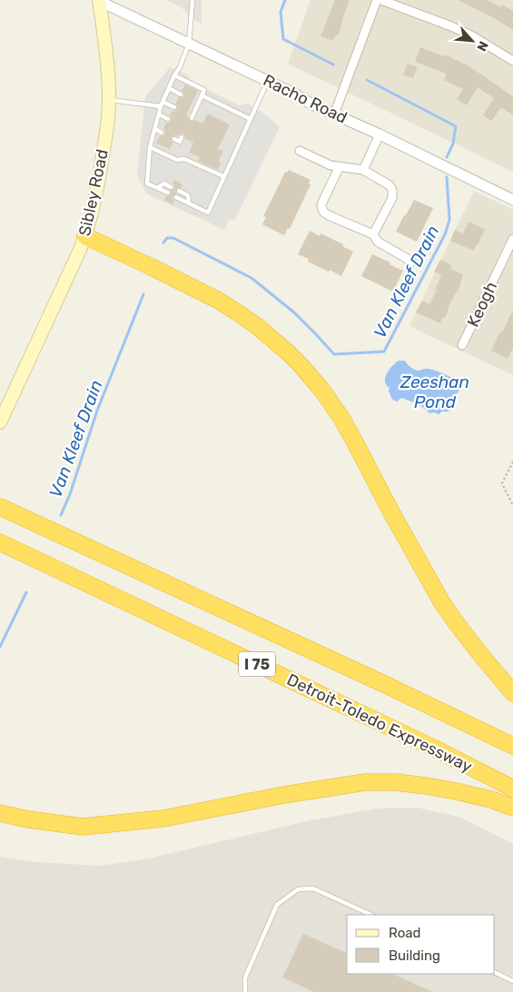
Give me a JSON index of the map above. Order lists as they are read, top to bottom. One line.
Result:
{"streets":{"highway":["I 75","Detroit-Toledo Expressway"],"main road":["Sibley Road"],"street":["Racho Road","Keogh"]},"crossings":[["Racho Road","Sibley Road"]],"water":["Van Kleef Drain","Zeeshan Pond"],"legend":["Road","Building"],"north":"bottom right"}
